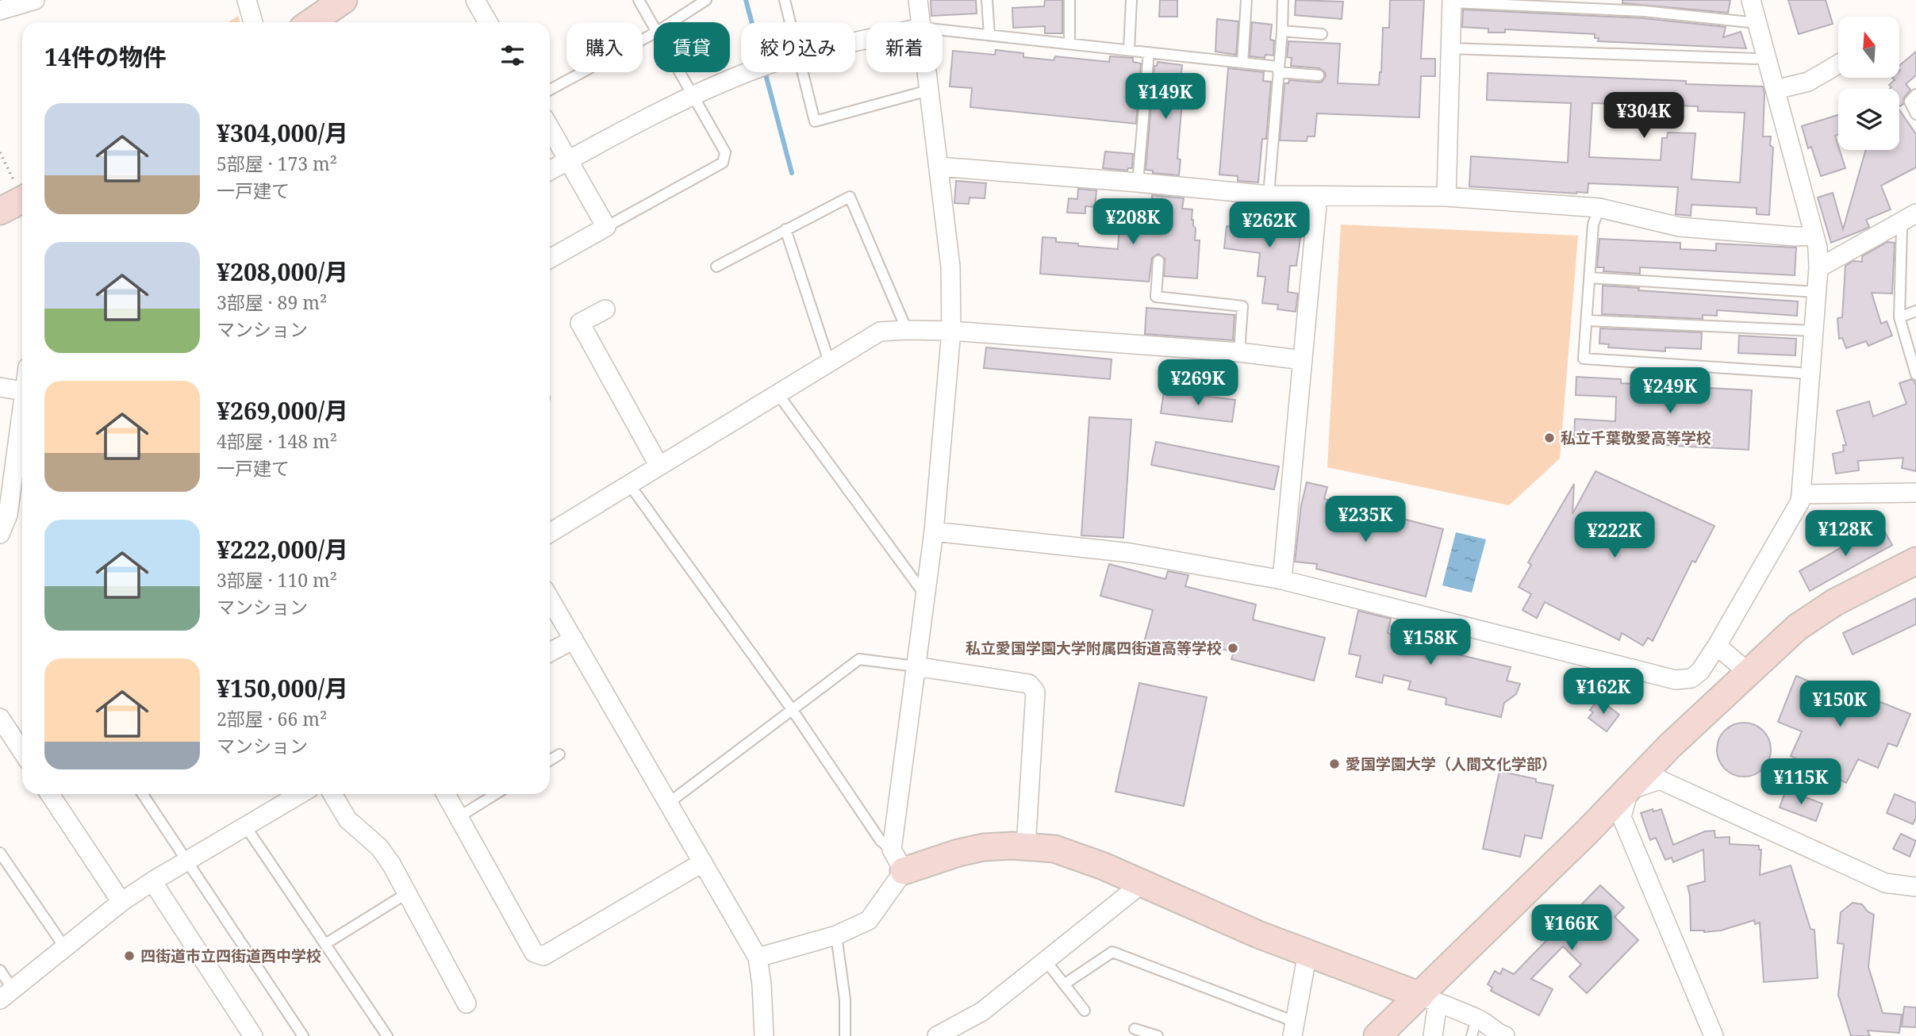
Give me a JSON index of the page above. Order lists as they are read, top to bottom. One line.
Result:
{"places":["私立千葉敬愛高等学校","私立愛国学園大学附属四街道高等学校","愛国学園大学（人間文化学部）","四街道市立四街道西中学校"],"north":"top","page":{"chip":["購入","賃貸","絞り込み","新着"],"heading":"14件の物件","price":["¥149K","¥304K","¥208K","¥262K","¥269K","¥249K","¥235K","¥128K","¥222K","¥158K","¥162K","¥150K","¥115K","¥166K"],"list":[{"name":"¥304,000/月","note":"5部屋 · 173 m² · 一戸建て"},{"name":"¥208,000/月","note":"3部屋 · 89 m² · マンション"},{"name":"¥269,000/月","note":"4部屋 · 148 m² · 一戸建て"},{"name":"¥222,000/月","note":"3部屋 · 110 m² · マンション"},{"name":"¥150,000/月","note":"2部屋 · 66 m² · マンション"}]}}
